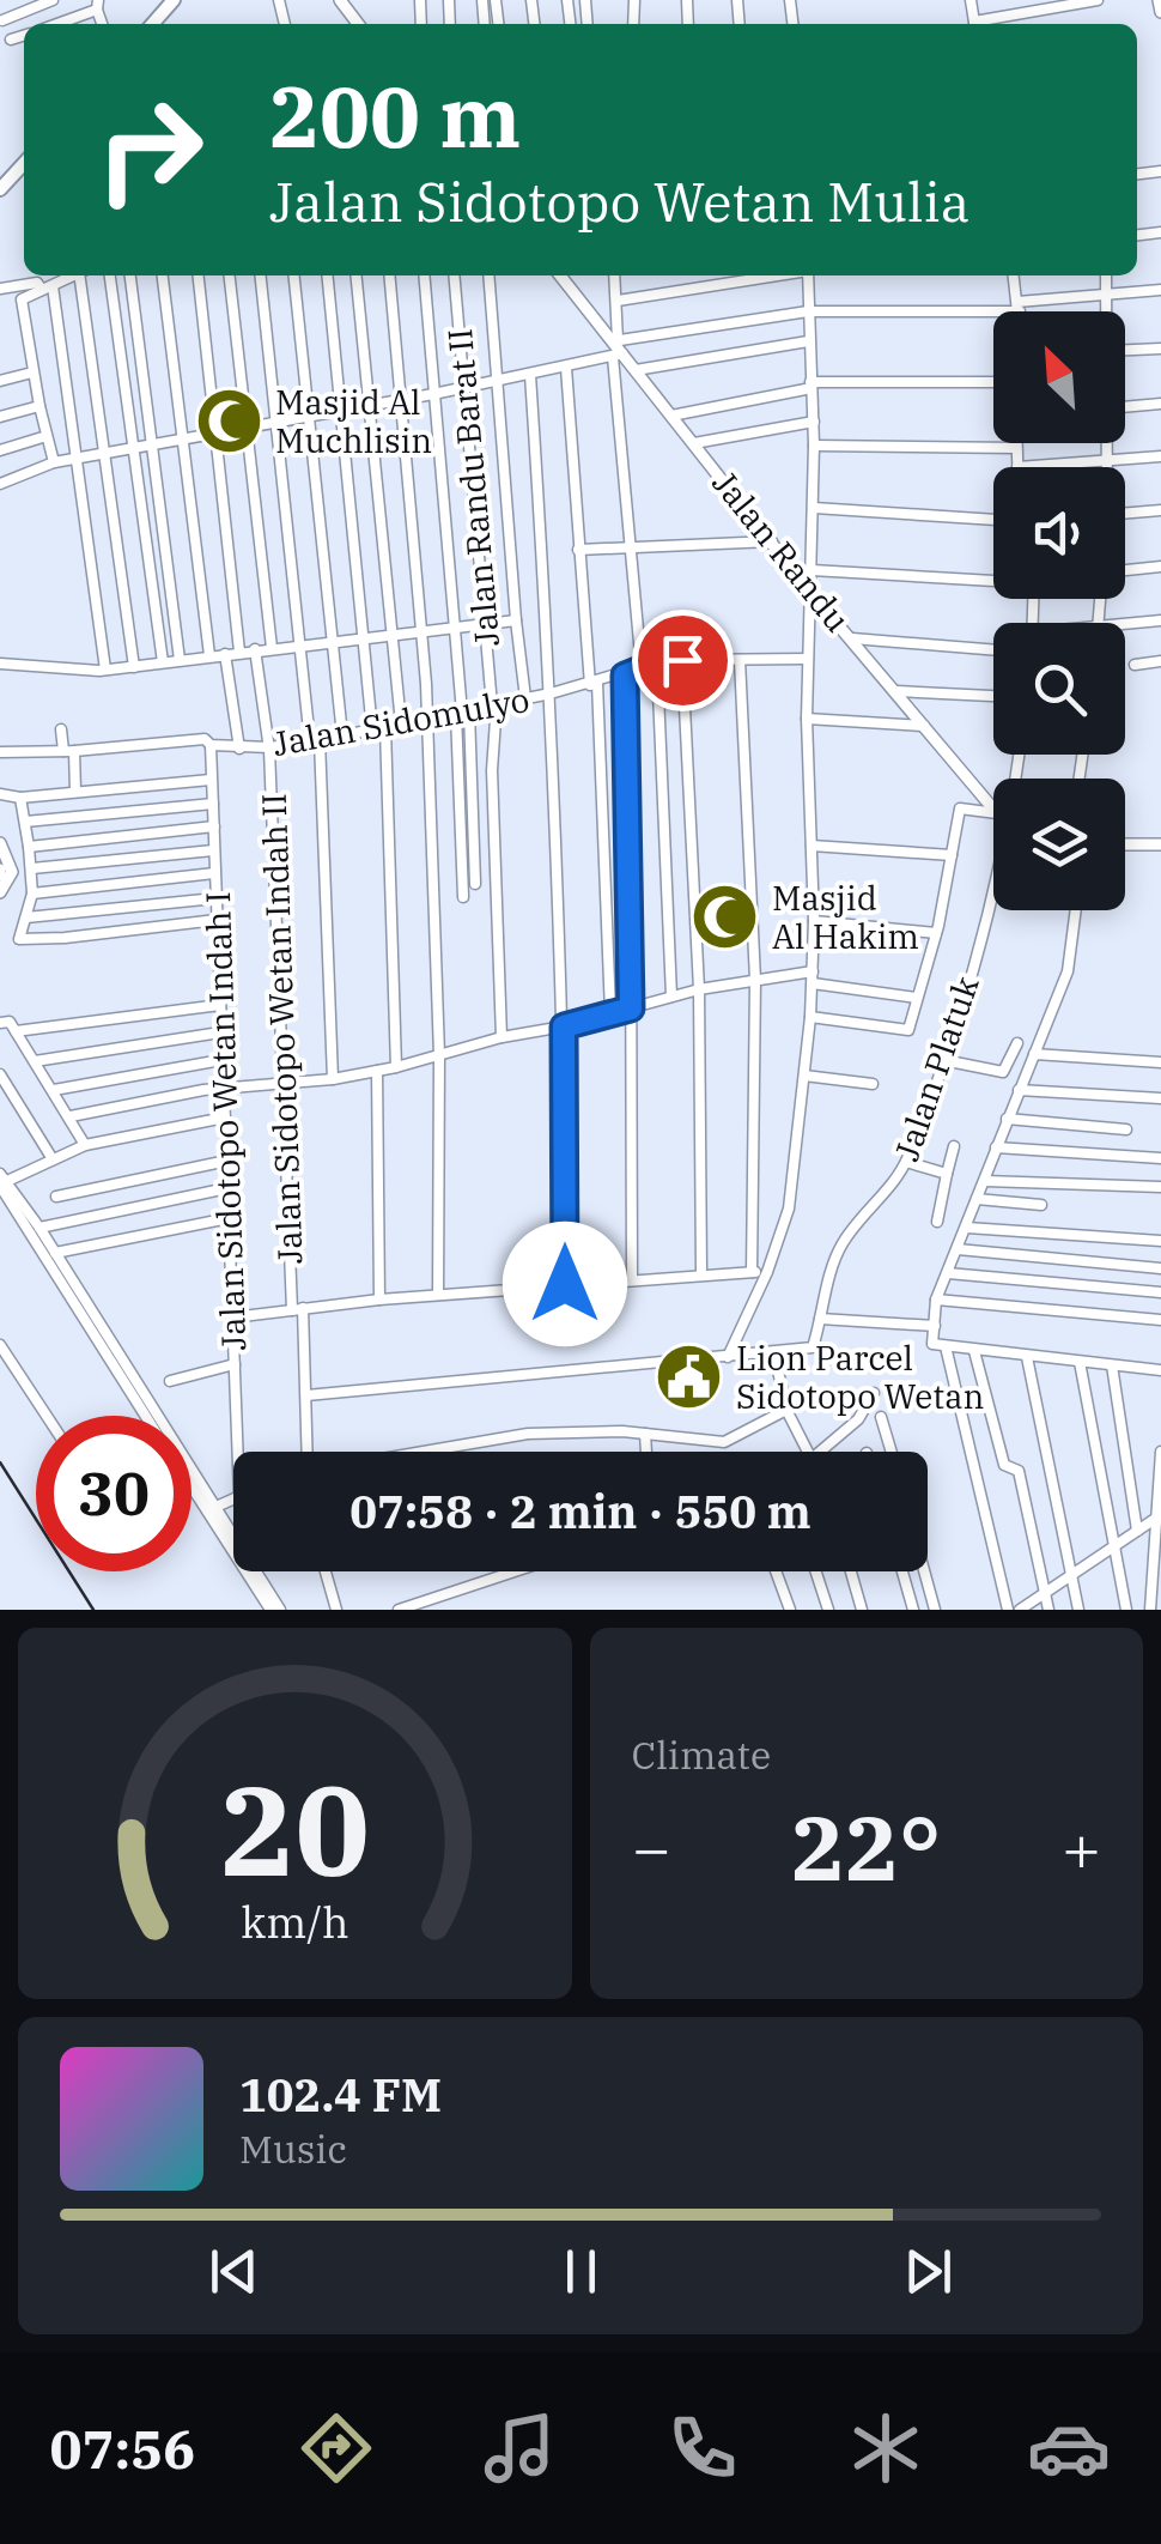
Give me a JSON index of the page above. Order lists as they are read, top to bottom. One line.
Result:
{"streets":{"street":["Jalan Randu Barat II","Jalan Randu","Jalan Sidomulyo","Jalan Sidotopo Wetan Indah II","Jalan Platuk","Jalan Sidotopo Wetan Indah I"]},"crossings":[["Jalan Randu Barat II","Jalan Sidomulyo"],["Jalan Sidomulyo","Jalan Sidotopo Wetan Indah II"],["Jalan Sidomulyo","Jalan Sidotopo Wetan Indah I"]],"places":{"mosque":["Masjid Al Muchlisin","Masjid Al Hakim"],"public building":["Lion Parcel Sidotopo Wetan"]},"north":"top left","page":{"turn":["200 m","Jalan Sidotopo Wetan Mulia"],"limit":"30","trip":"07:58 · 2 min · 550 m","tile":"Climate","heat":["−","22°","+"],"song":["102.4 FM","Music"],"tabs":"07:56","gauge":["20","km/h"]}}
